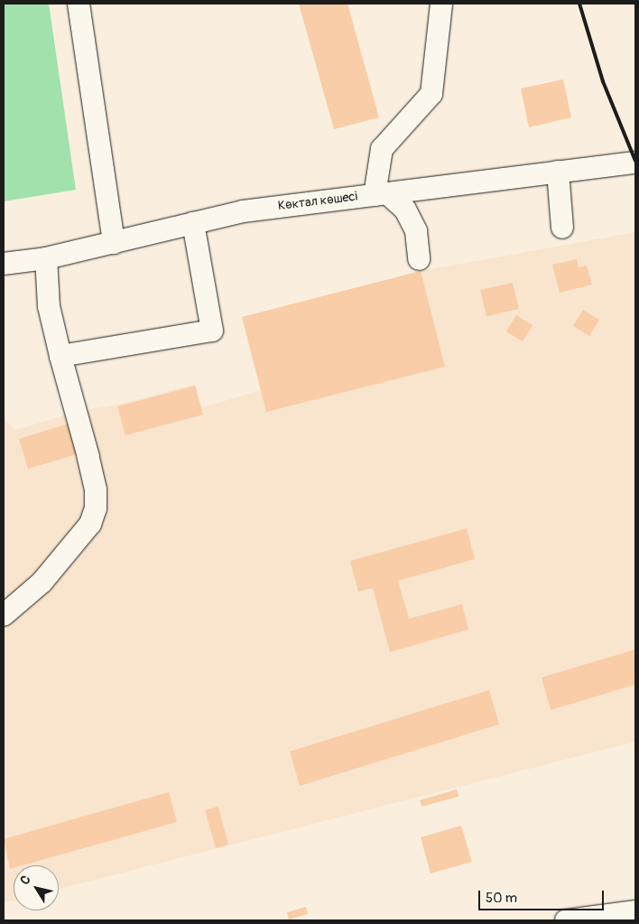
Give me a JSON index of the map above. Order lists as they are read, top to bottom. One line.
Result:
{"streets":{"street":["Көктал көшесі"]},"scale_bar":"50 m","north":"top left"}
